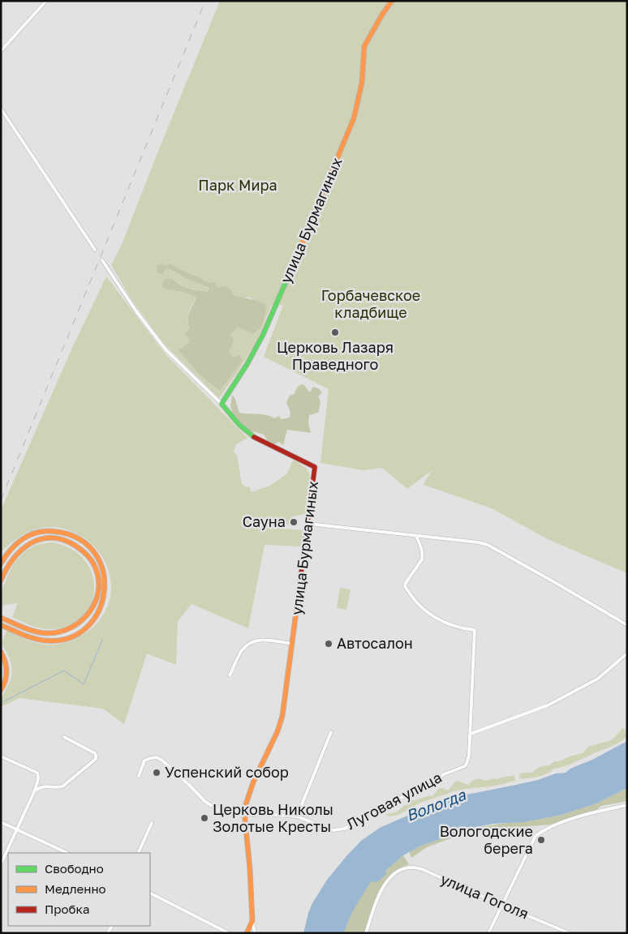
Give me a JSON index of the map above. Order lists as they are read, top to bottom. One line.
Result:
{"streets":{"street":["улица Бурмагиных","Луговая улица","улица Гоголя"]},"crossings":[["улица Бурмагиных","Луговая улица"]],"water":["Вологда"],"parks":["Парк Мира","Горбачевское кладбище"],"places":["Церковь Лазаря Праведного","Сауна","Автосалон","Успенский собор","Церковь Николы Золотые Кресты","Вологодские берега"],"legend":["Свободно","Медленно","Пробка"]}
